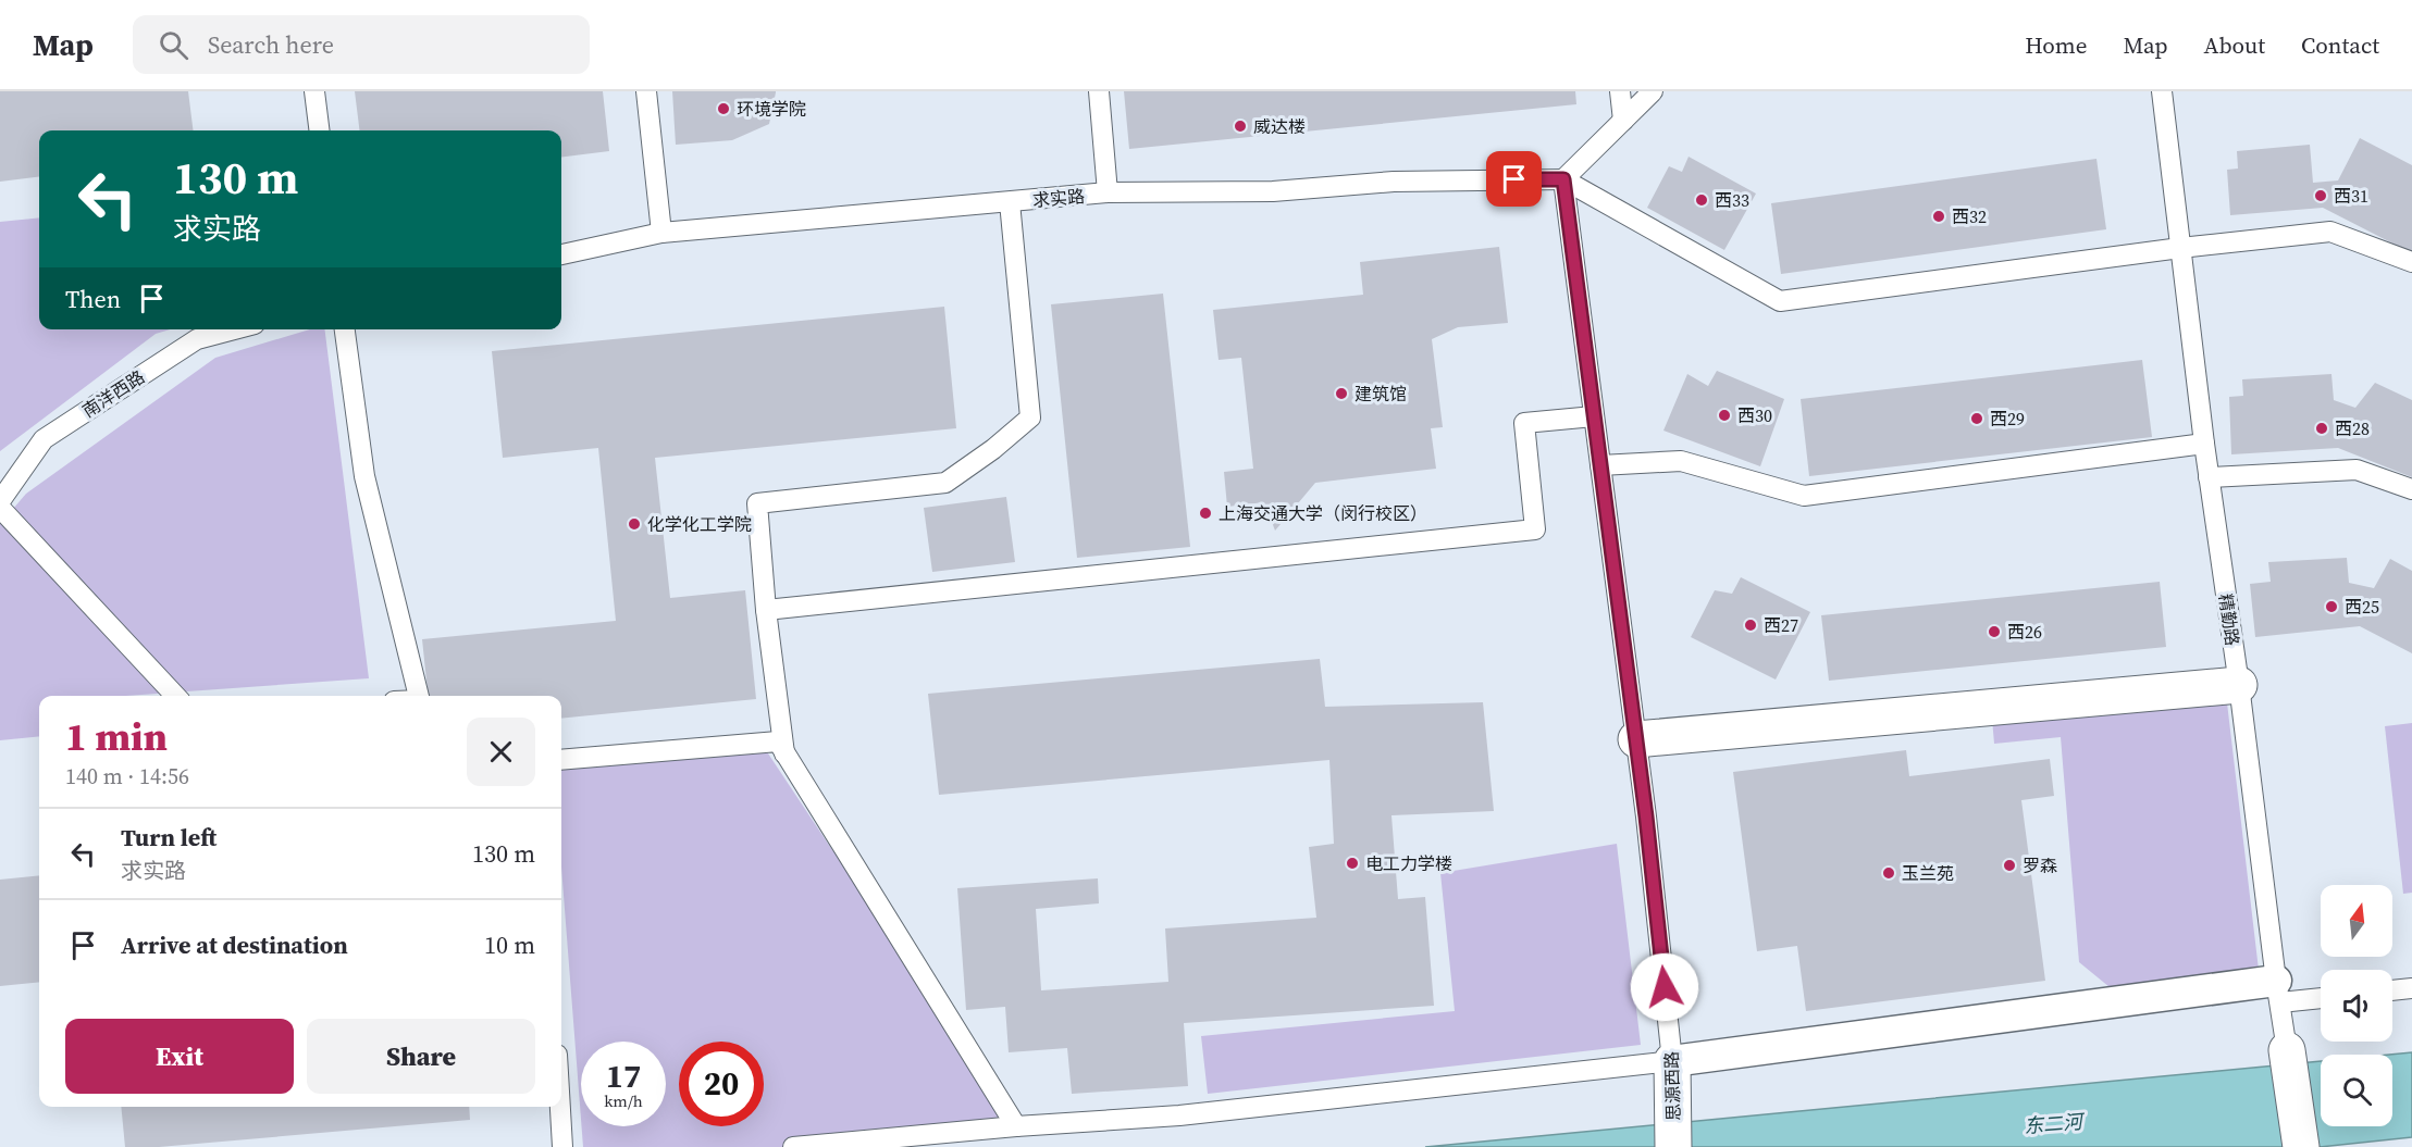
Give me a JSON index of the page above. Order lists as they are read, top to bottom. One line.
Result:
{"streets":{"street":["精勤路","思源西路"],"lane":["求实路","南洋西路"]},"crossings":[["求实路","思源西路"]],"water":["东二河"],"places":["环境学院","威达楼","西31","西33","西32","建筑馆","西30","西29","西28","上海交通大学（闵行校区）","化学化工学院","西25","西27","西26","电工力学楼","罗森","玉兰苑"],"north":"top","page":{"header":"Map","search":"Search here","nav":["Home","Map","About","Contact"],"turn":["130 m","求实路"],"then":"Then","heading":["1 min","140 m · 14:56"],"list":[{"name":"Turn left","note":"求实路","value":"130 m"},{"name":"Arrive at destination","value":"10 m"}],"buttons":["Exit","Share"],"speed":"17 km/h","limit":"20"}}
